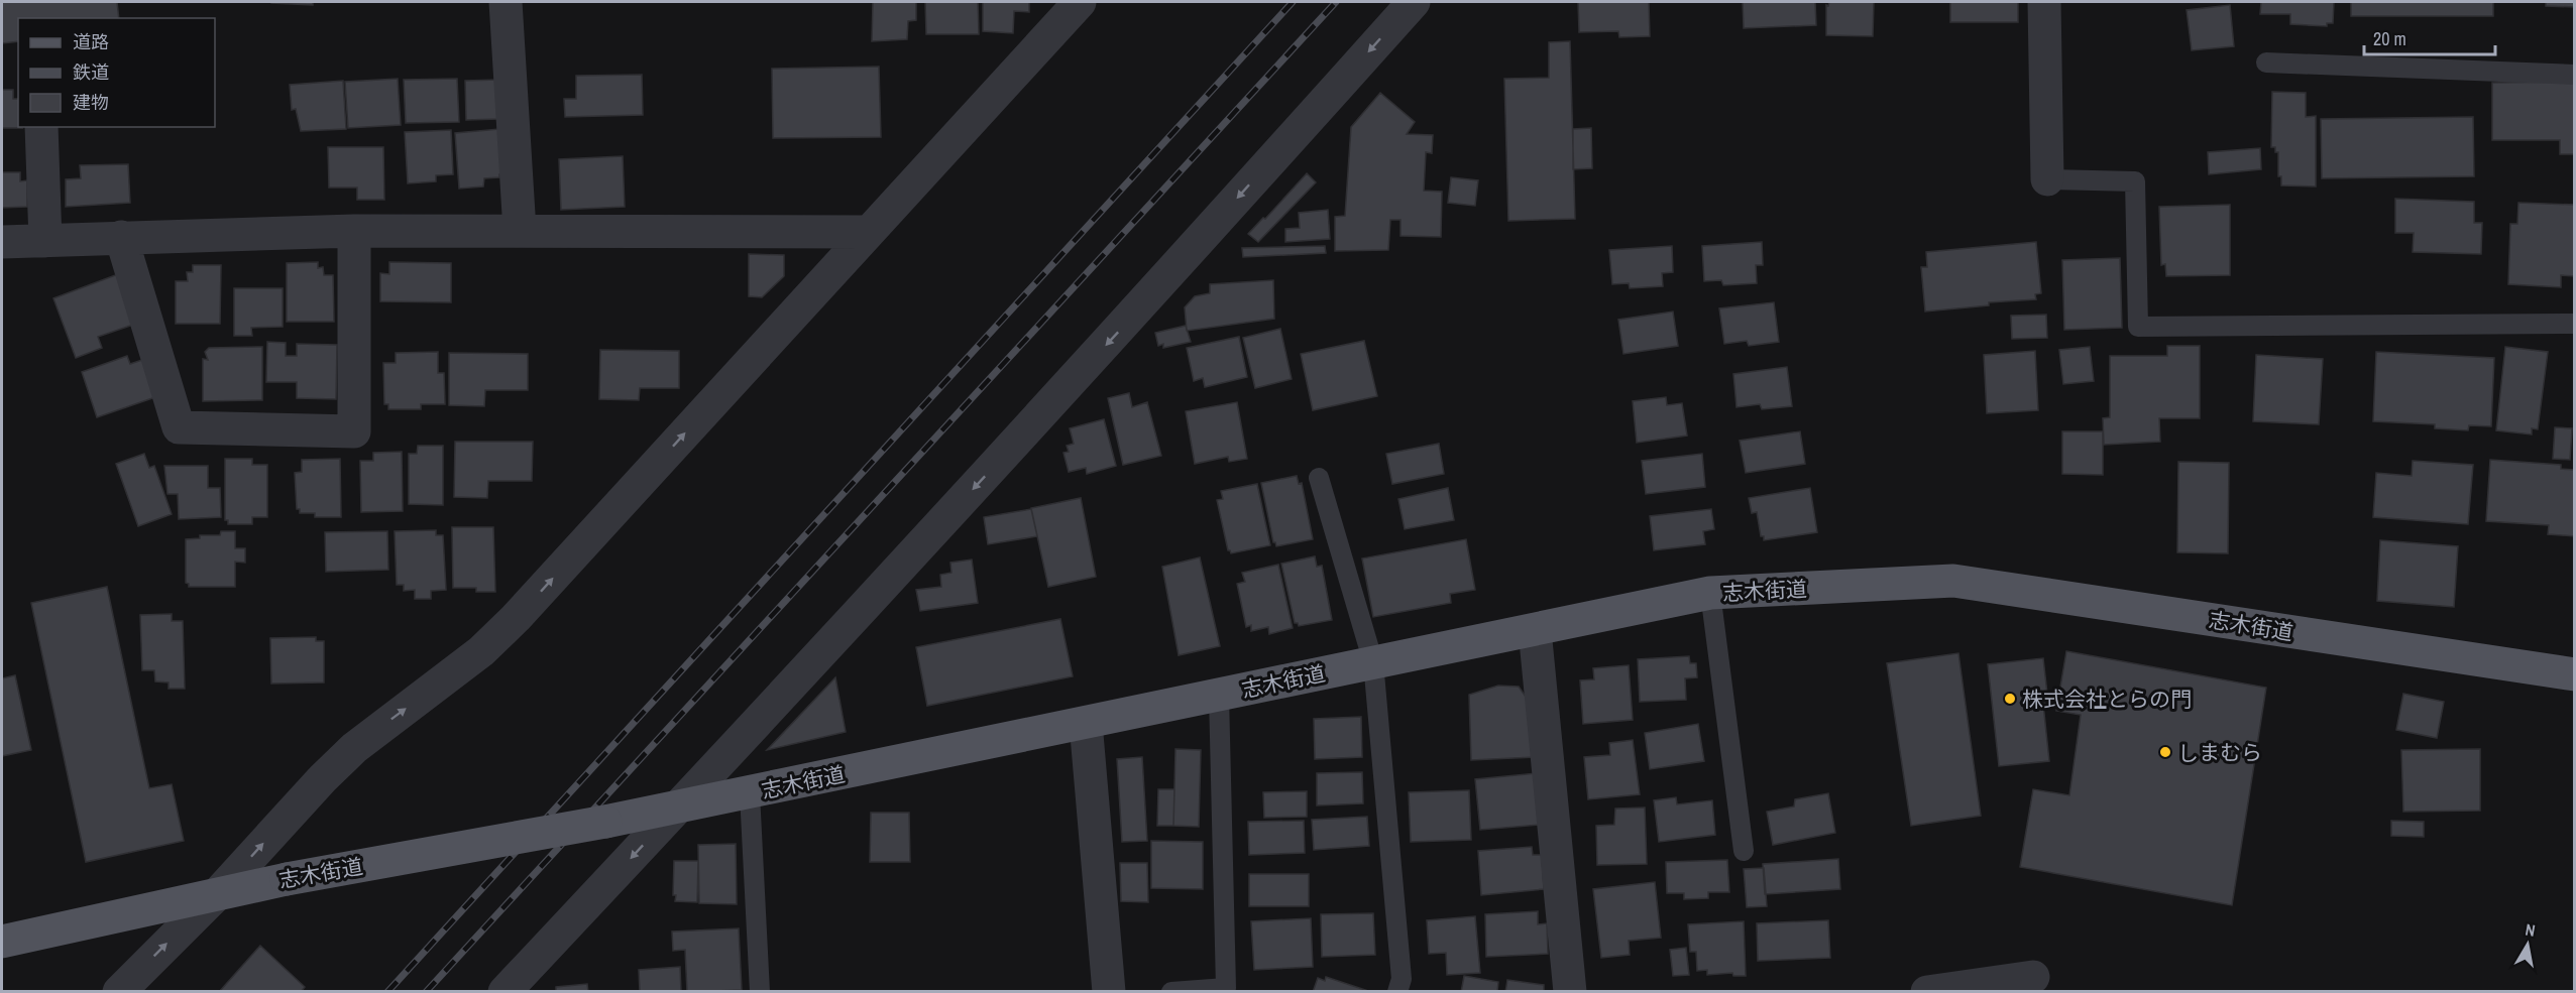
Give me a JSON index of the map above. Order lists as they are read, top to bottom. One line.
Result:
{"streets":{"main road":["志木街道"]},"places":["株式会社とらの門","しまむら"],"legend":["道路","鉄道","建物"],"scale_bar":"20 m","north":"top"}
